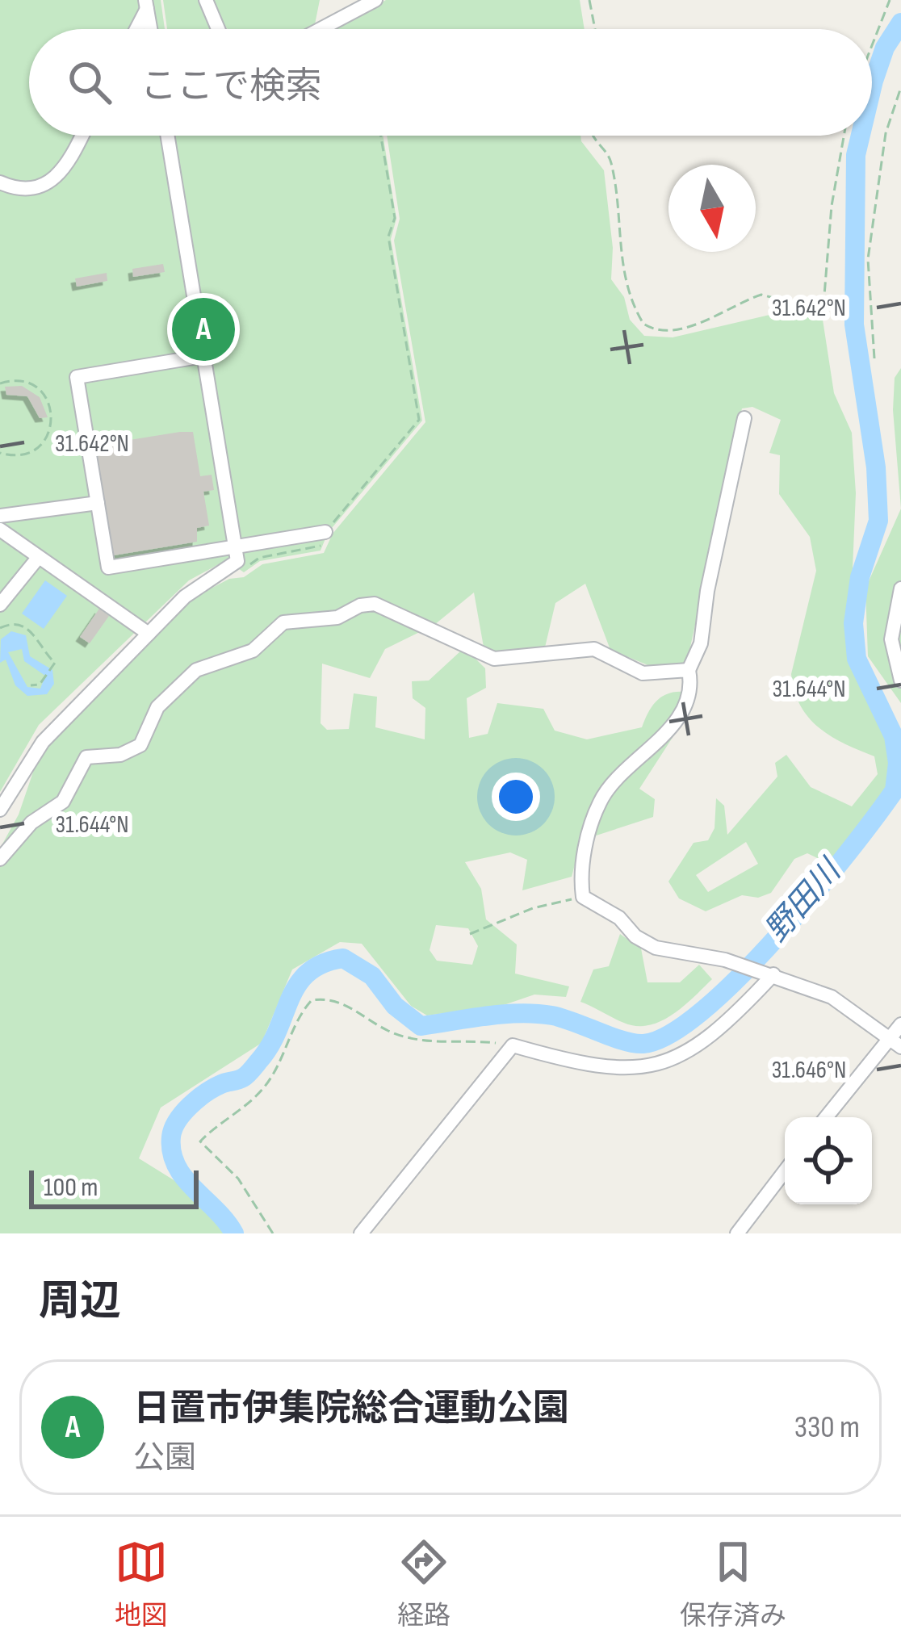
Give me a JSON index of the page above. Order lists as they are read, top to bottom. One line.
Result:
{"water":["野田川"],"scale_bar":"100 m","north":"bottom","page":{"search":"ここで検索","pins":"A","scale":"100 m","heading":"周辺","list":[{"mark":"A","name":"日置市伊集院総合運動公園","note":"公園","value":"330 m"}],"nav":["地図","経路","保存済み"]},"coordinates":["31.642°N","31.644°N","31.646°N"]}
